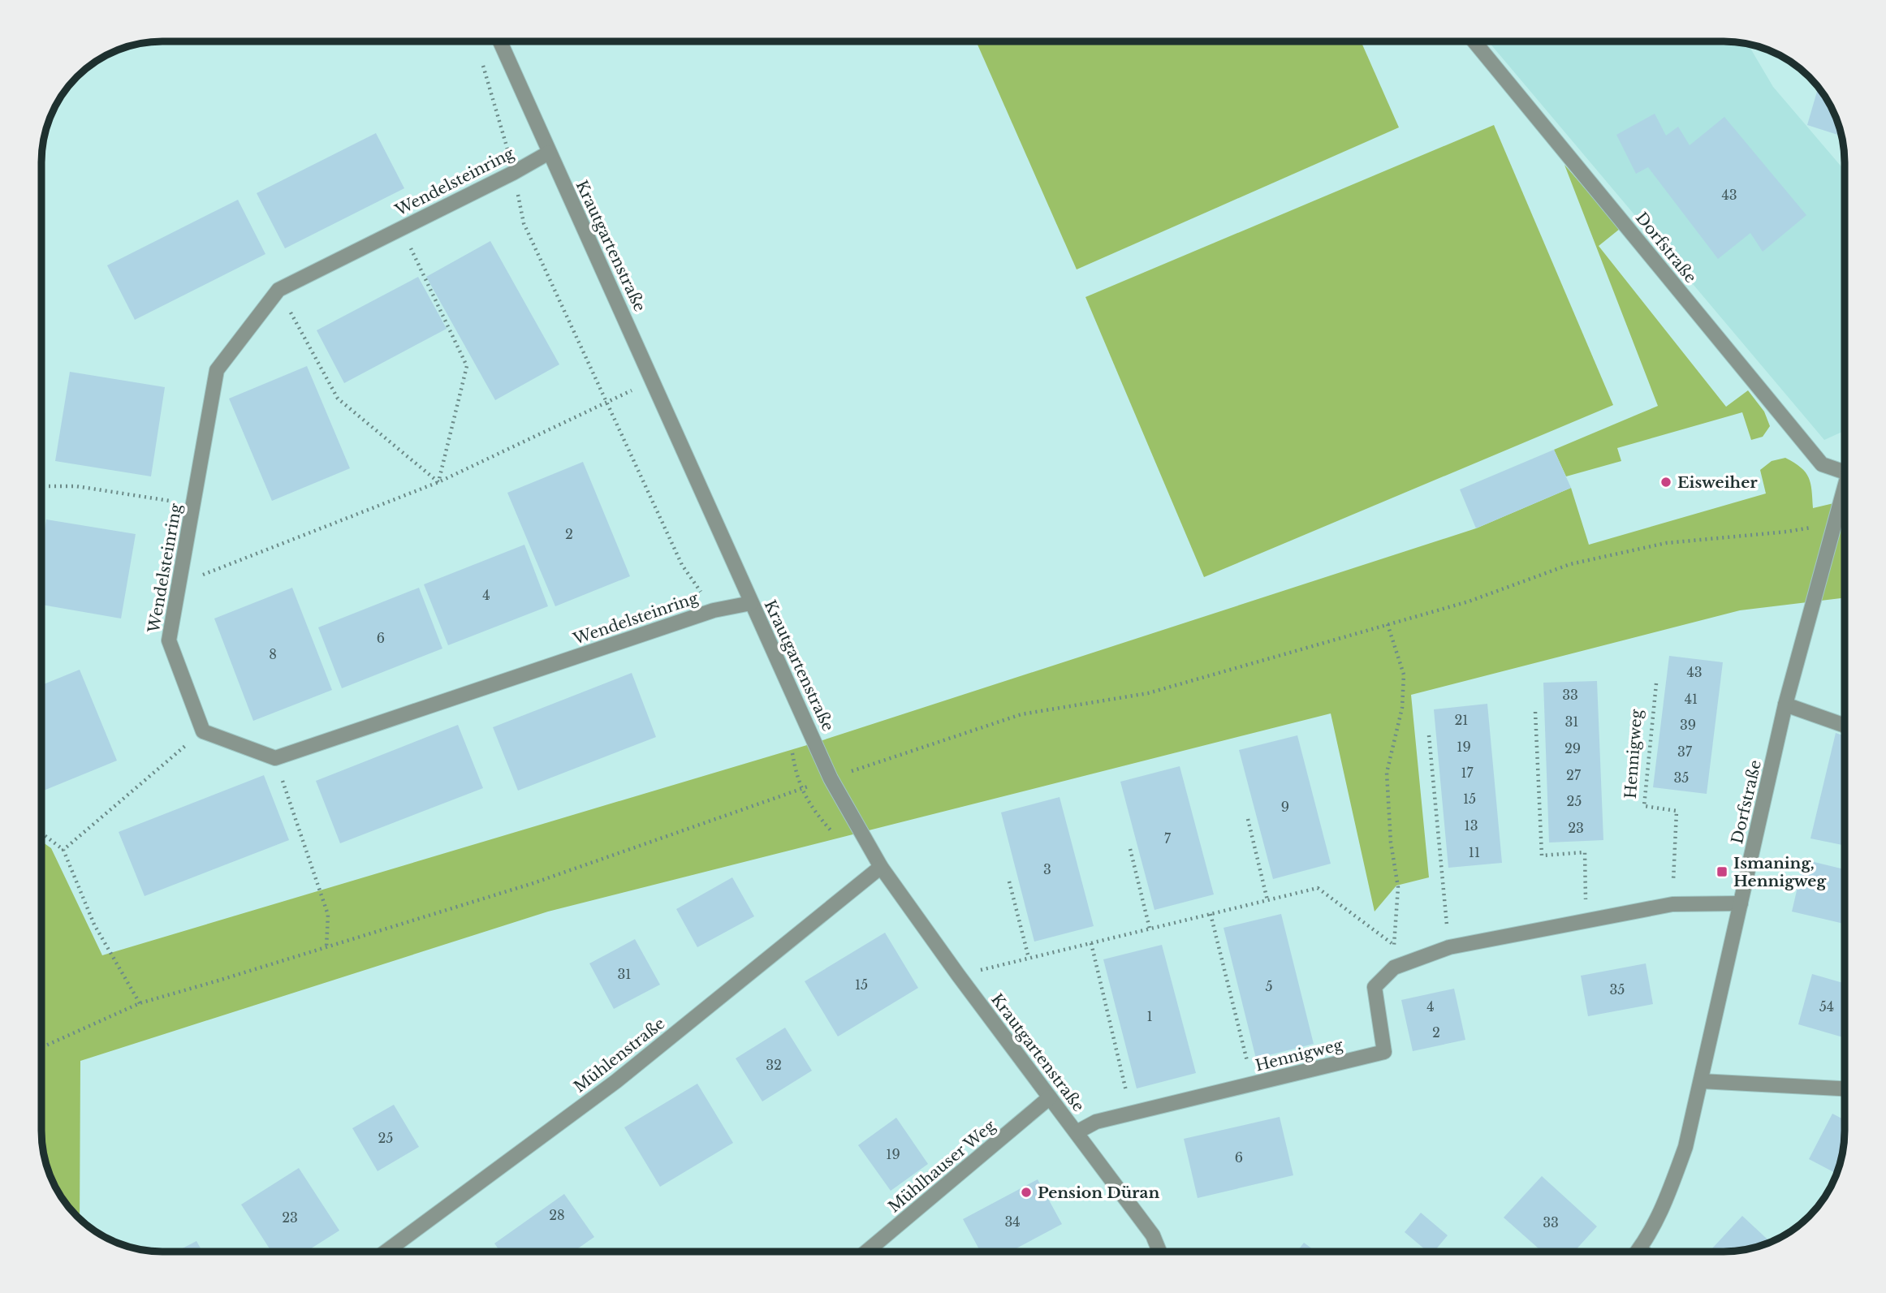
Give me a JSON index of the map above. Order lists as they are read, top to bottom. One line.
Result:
{"streets":{"street":["Wendelsteinring","Krautgartenstraße","Dorfstraße","Hennigweg","Mühlenstraße","Mühlhauser Weg"]},"crossings":[["Wendelsteinring","Krautgartenstraße"],["Krautgartenstraße","Hennigweg"],["Krautgartenstraße","Mühlenstraße"],["Krautgartenstraße","Mühlhauser Weg"],["Dorfstraße","Hennigweg"]],"places":{"other":["Eisweiher","Pension Düran"],"transit":["Ismaning, Hennigweg"]},"house_numbers":["43","2","4","6","8","43","33","41","21","31","39","19","29","37","17","27","35","15","25","9","13","23","7","11","3","31","15","5","35","4","54","1","2","32","25","19","6","28","23","34","33"]}
